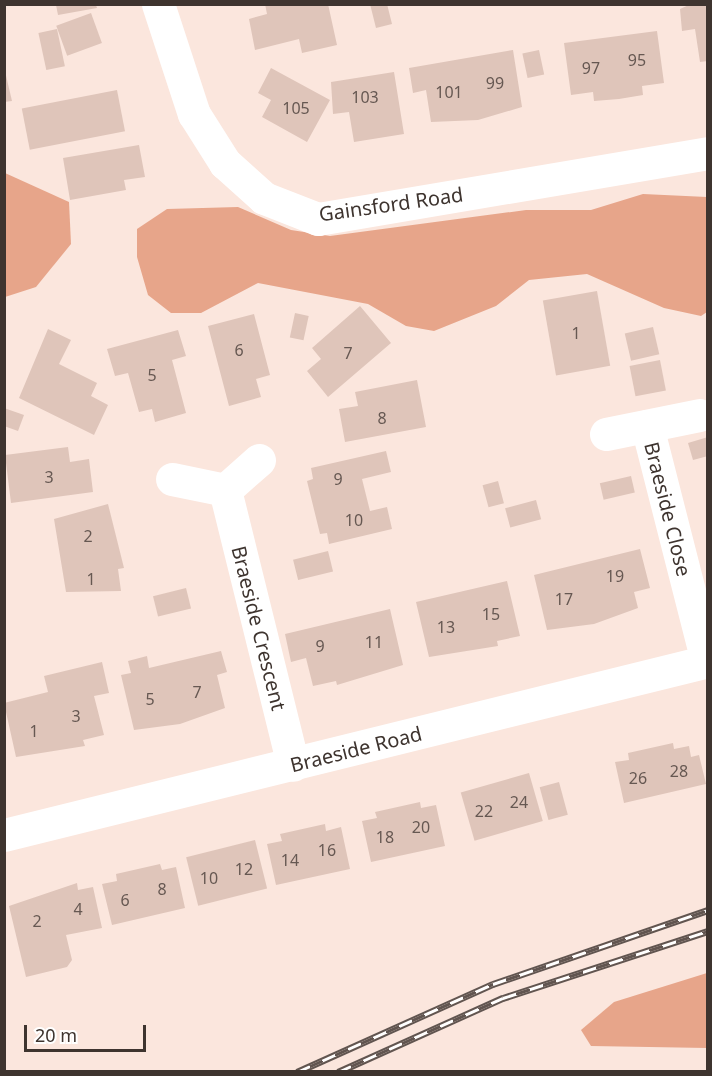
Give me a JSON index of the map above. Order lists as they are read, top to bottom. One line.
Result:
{"streets":{"street":["Gainsford Road","Braeside Close","Braeside Crescent","Braeside Road"]},"crossings":[["Braeside Close","Braeside Road"],["Braeside Crescent","Braeside Road"]],"house_numbers":["95","97","99","101","103","105","1","6","7","5","8","3","9","10","2","19","1","17","15","13","11","9","7","5","3","1","28","26","24","22","20","18","16","14","12","10","8","6","4","2"],"scale_bar":"20 m"}
